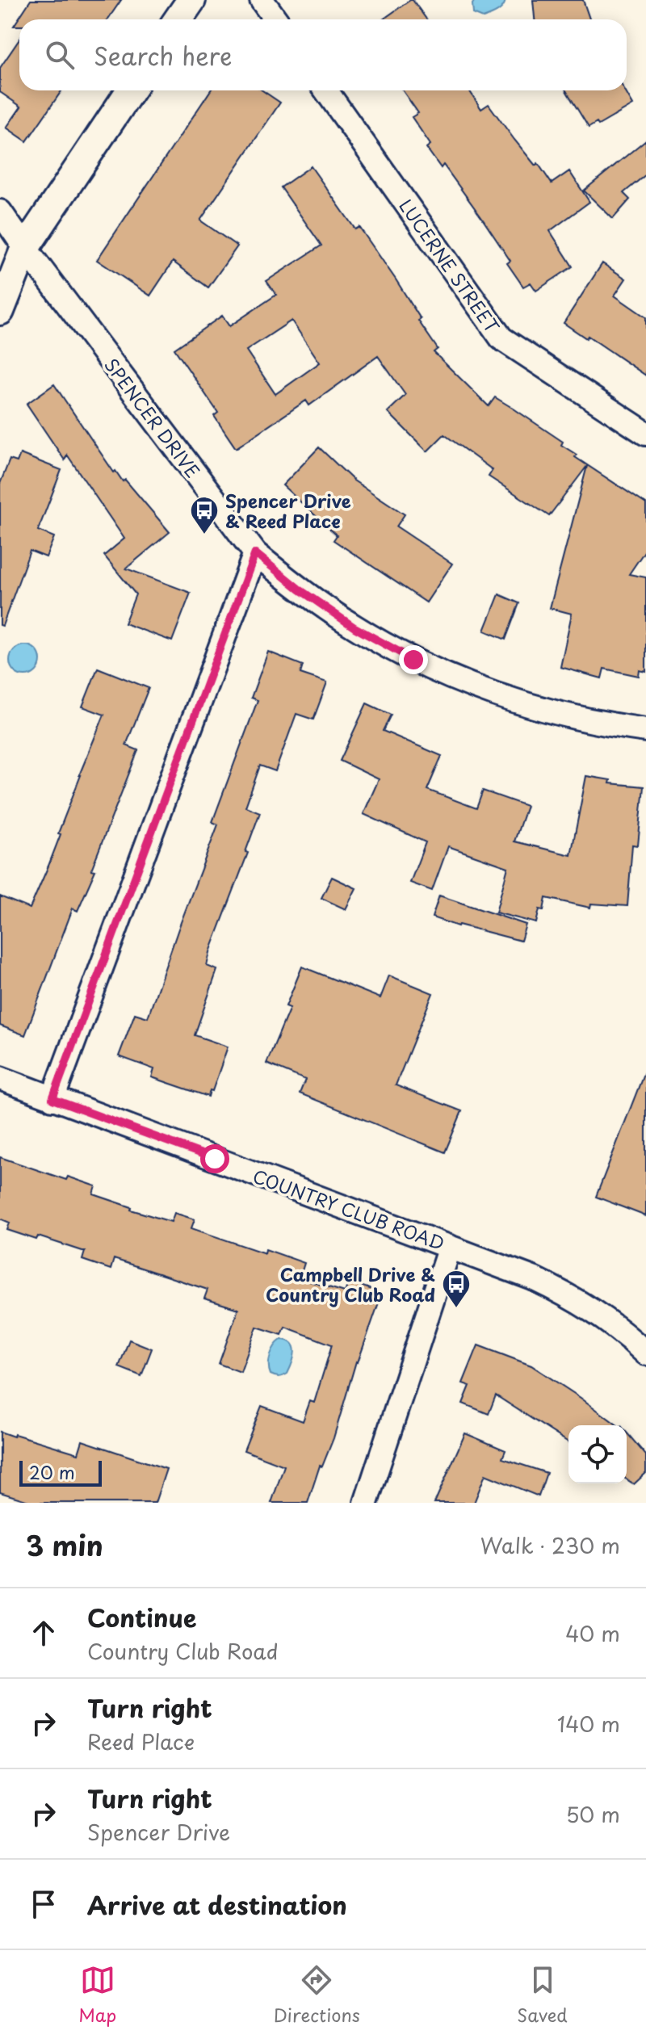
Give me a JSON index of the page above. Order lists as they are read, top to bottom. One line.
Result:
{"streets":{"street":["LUCERNE STREET","SPENCER DRIVE","COUNTRY CLUB ROAD"]},"places":{"bus stop":["Spencer Drive & Reed Place","Campbell Drive & Country Club Road"]},"scale_bar":"20 m","page":{"search":"Search here","scale":"20 m","heading":["3 min","Walk · 230 m"],"list":[["Continue","Country Club Road","40 m"],["Turn right","Reed Place","140 m"],["Turn right","Spencer Drive","50 m"],"Arrive at destination"],"nav":["Map","Directions","Saved"]}}
